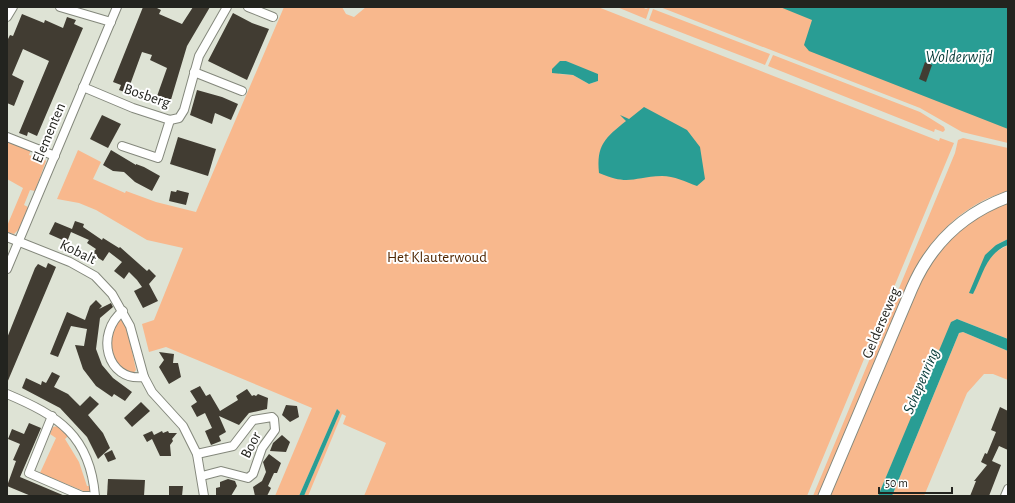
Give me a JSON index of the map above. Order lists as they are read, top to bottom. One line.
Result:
{"streets":{"street":["Bosberg","Elementen","Kobalt","Gelderseweg","Boor"]},"crossings":[["Bosberg","Elementen"],["Elementen","Kobalt"],["Kobalt","Boor"]],"water":["Wolderwijd","Schepenring"],"parks":["Het Klauterwoud"],"scale_bar":"50 m"}
